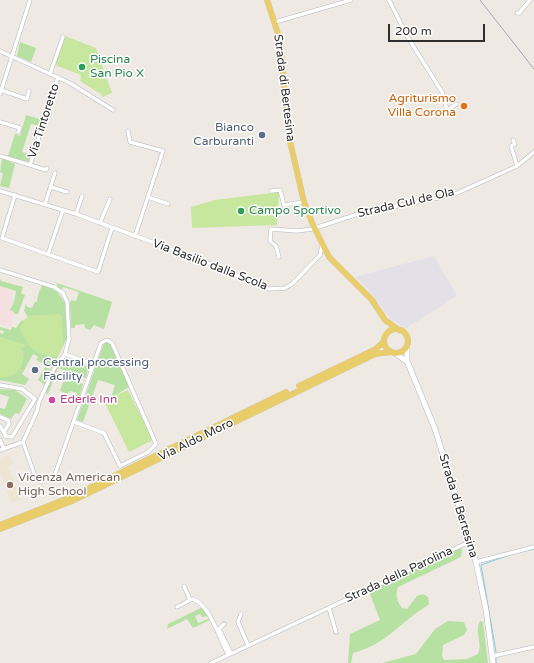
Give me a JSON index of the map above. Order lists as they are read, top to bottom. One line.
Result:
{"streets":{"main road":["Strada di Bertesina","Via Aldo Moro"],"street":["Via Tintoretto","Strada Cul de Ola","Via Basilio dalla Scola","Strada della Parolina"]},"crossings":[["Strada di Bertesina","Strada Cul de Ola"],["Strada di Bertesina","Via Basilio dalla Scola"],["Strada di Bertesina","Via Aldo Moro"],["Strada di Bertesina","Strada della Parolina"]],"places":["Piscina San Pio X","Agriturismo Villa Corona","Bianco Carburanti","Campo Sportivo","Central processing Facility","Ederle Inn","Vicenza American High School"],"scale_bar":"200 m"}
